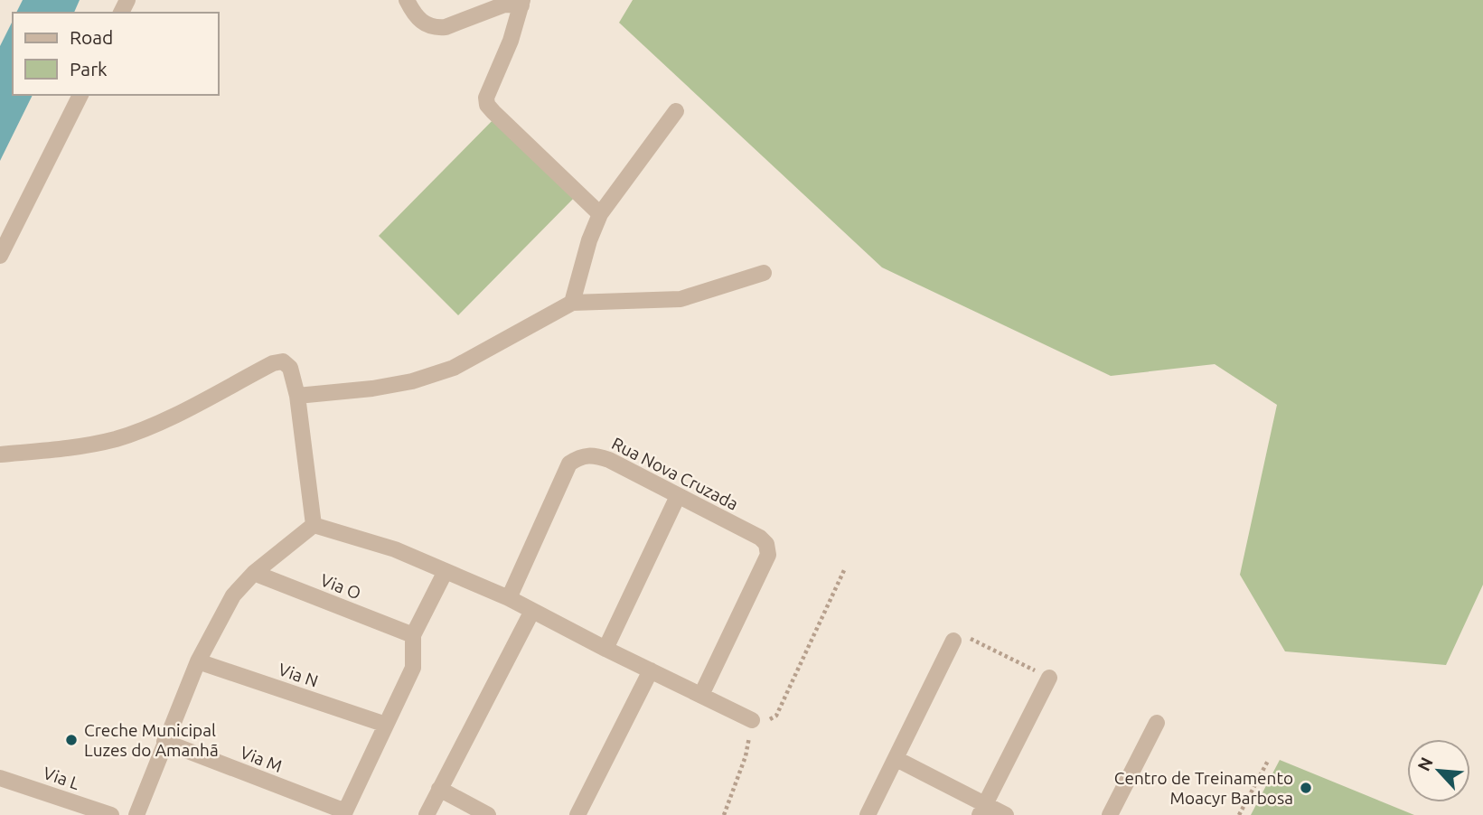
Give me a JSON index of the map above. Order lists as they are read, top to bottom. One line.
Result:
{"streets":{"street":["Rua Nova Cruzada","Via O","Via N","Via M","Via L"]},"places":["Creche Municipal Luzes do Amanhã","Centro de Treinamento Moacyr Barbosa"],"legend":["Road","Park"],"north":"top left"}
